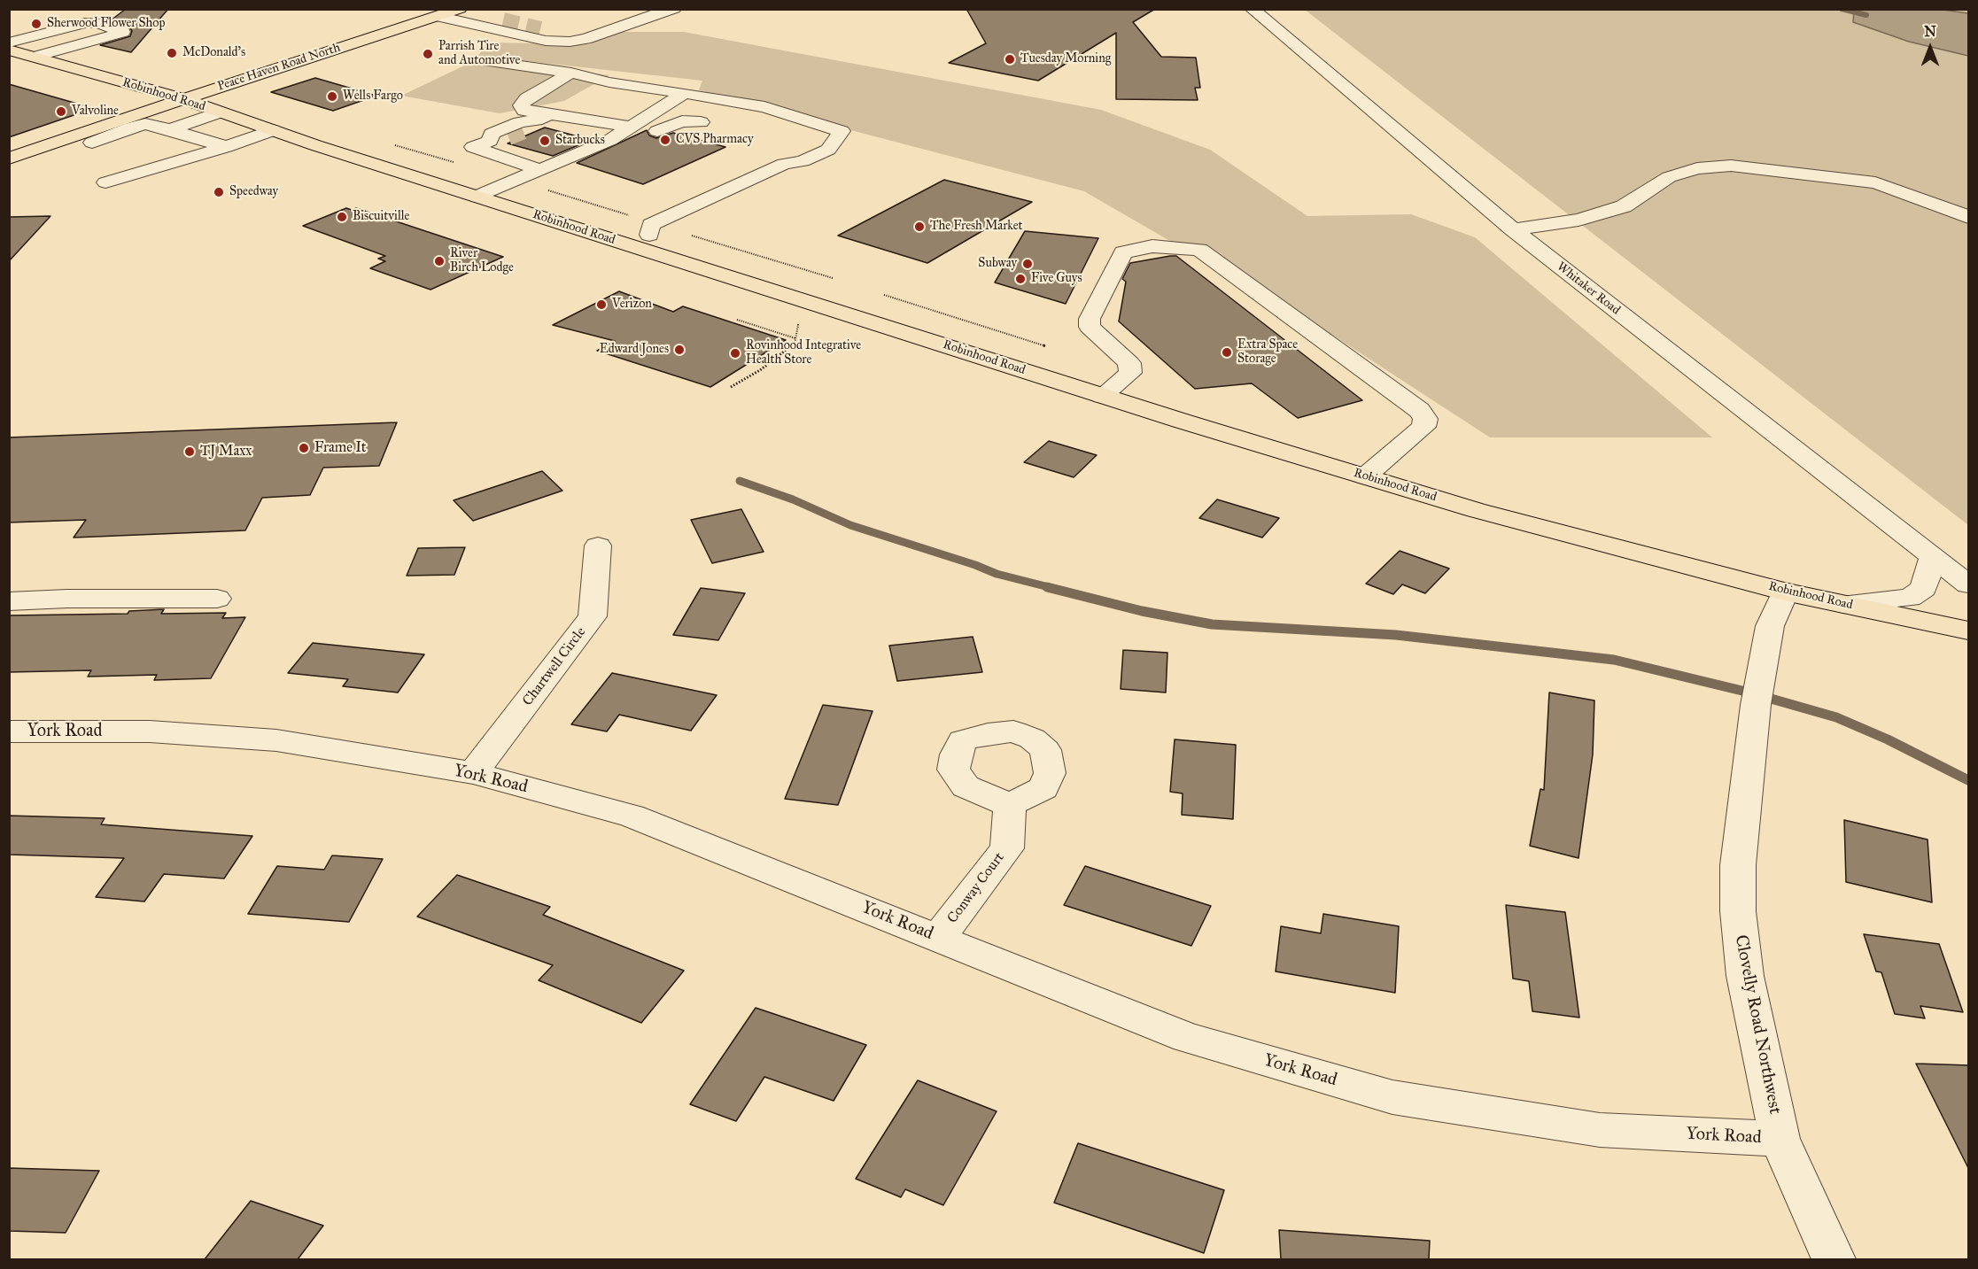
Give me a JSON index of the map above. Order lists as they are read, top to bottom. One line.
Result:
{"streets":{"main road":["Peace Haven Road North","Robinhood Road"],"street":["Whitaker Road","Chartwell Circle","York Road","Conway Court","Clovelly Road Northwest"]},"crossings":[["Peace Haven Road North","Robinhood Road"],["Robinhood Road","Clovelly Road Northwest"],["Chartwell Circle","York Road"],["York Road","Conway Court"],["York Road","Clovelly Road Northwest"]],"places":["Sherwood Flower Shop","McDonald's","Parrish Tire and Automotive","Tuesday Morning","Wells Fargo","Valvoline","CVS Pharmacy","Starbucks","Speedway","Biscuitville","The Fresh Market","River Birch Lodge","Subway","Five Guys","Verizon","Edward Jones","Extra Space Storage","Rovinhood Integrative Health Store","Frame It","TJ Maxx"],"north":"top"}
